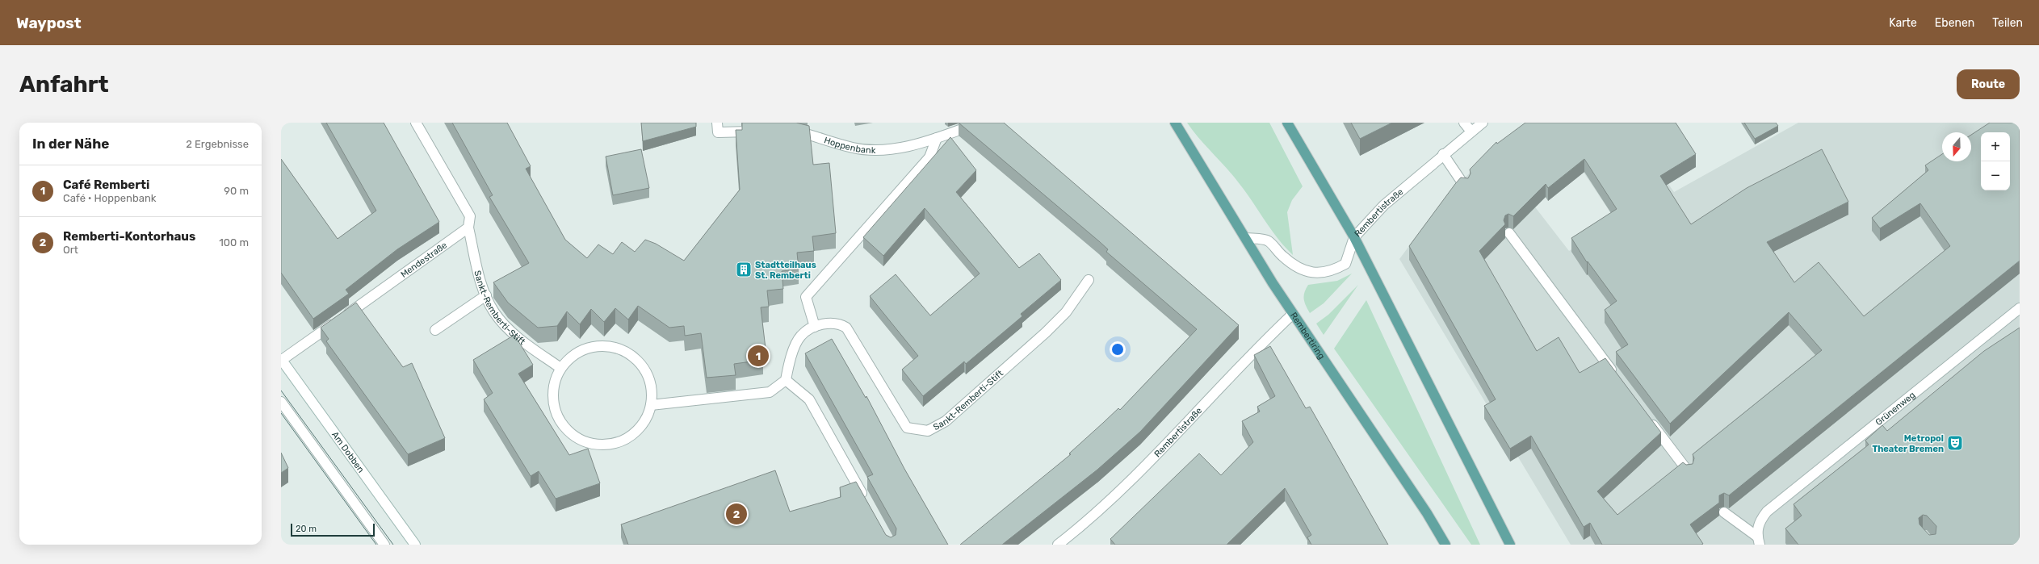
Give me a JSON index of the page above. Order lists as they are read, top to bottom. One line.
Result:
{"streets":{"main road":["Rembertiring"],"street":["Hoppenbank","Rembertistraße","Mendestraße","Sankt-Remberti-Stift","Grünenweg","Am Dobben"]},"crossings":[["Rembertistraße","Rembertiring"],["Mendestraße","Sankt-Remberti-Stift"],["Mendestraße","Am Dobben"]],"places":{"building":["Stadtteilhaus St. Remberti"],"theatre":["Metropol Theater Bremen"]},"scale_bar":"20 m","north":"bottom","page":{"header":"Waypost","nav":["Karte","Ebenen","Teilen"],"buttons":"Route","title":"Anfahrt","heading":["In der Nähe","2 Ergebnisse"],"map_buttons":["+","−"],"list":[{"mark":"1","name":"Café Remberti","note":"Café · Hoppenbank","value":"90 m"},{"mark":"2","name":"Remberti-Kontorhaus","note":"Ort","value":"100 m"}],"pins":["1","2"],"scale":"20 m"}}
